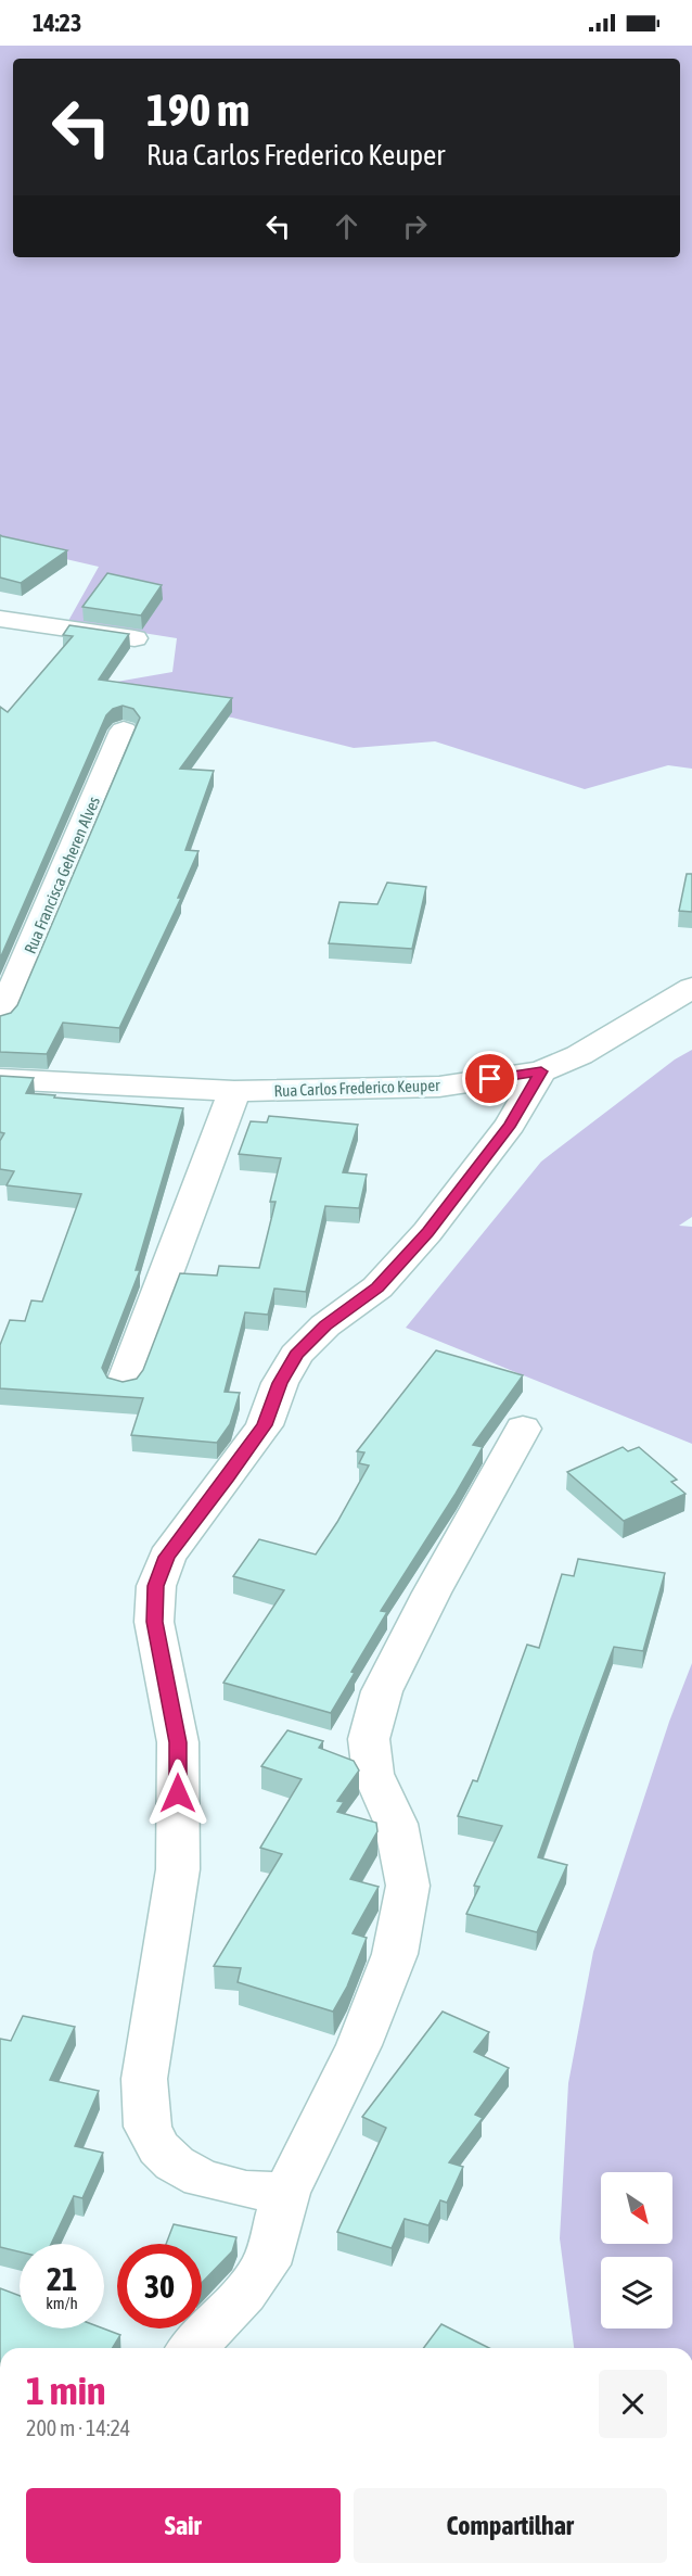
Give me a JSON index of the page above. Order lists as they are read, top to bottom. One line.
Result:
{"streets":{"street":["Rua Francisca Geheren Alves","Rua Carlos Frederico Keuper"]},"north":"bottom right","page":{"status":"14:23","turn":["190 m","Rua Carlos Frederico Keuper"],"speed":"21 km/h","limit":"30","heading":["1 min","200 m · 14:24"],"buttons":["Sair","Compartilhar"]}}
